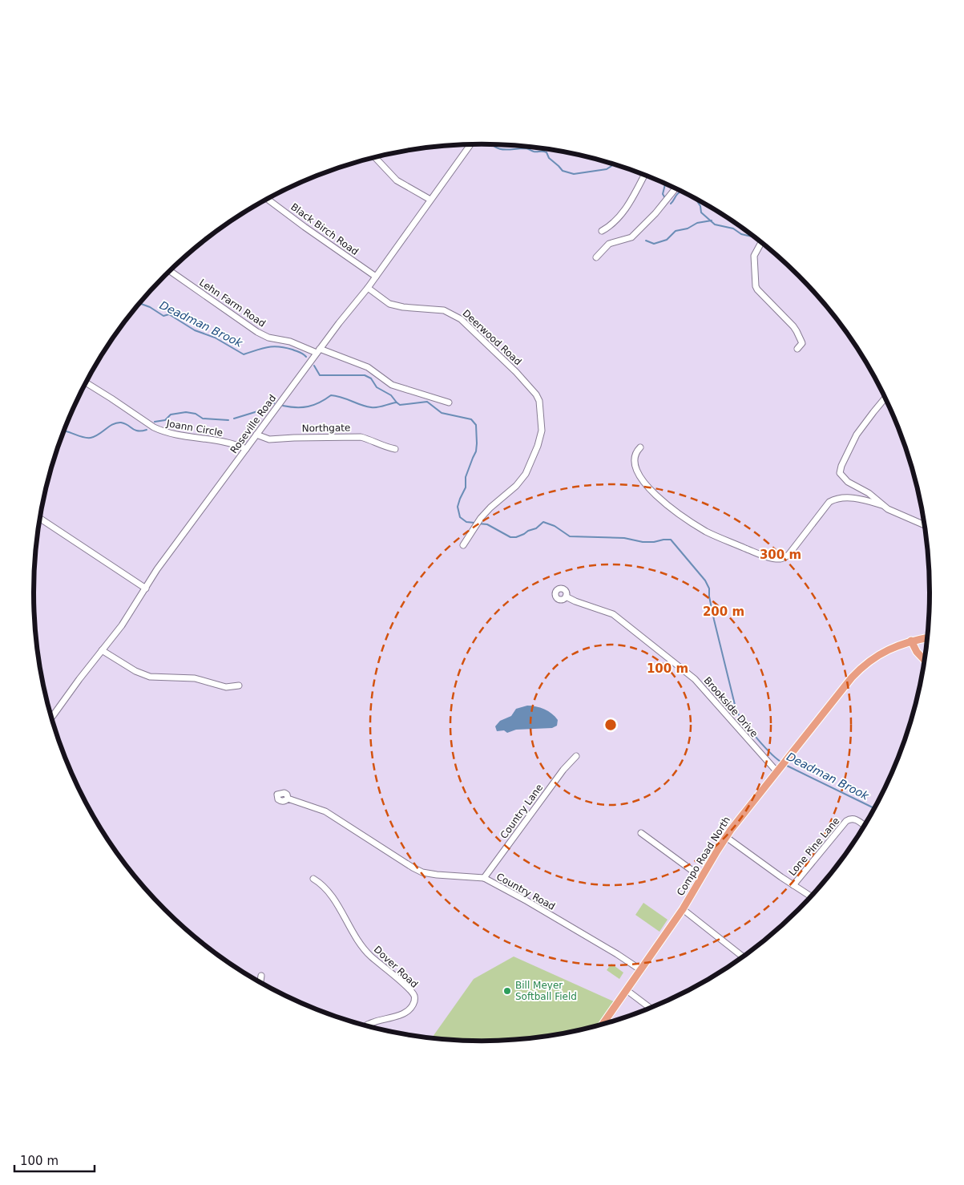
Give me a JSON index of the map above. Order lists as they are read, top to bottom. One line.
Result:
{"streets":{"main road":["Compo Road North"],"street":["Black Birch Road","Lehn Farm Road","Deerwood Road","Roseville Road","Joann Circle","Northgate","Brookside Drive","Country Lane","Lone Pine Lane","Country Road","Dover Road"]},"crossings":[["Black Birch Road","Roseville Road"],["Lehn Farm Road","Roseville Road"],["Deerwood Road","Roseville Road"],["Roseville Road","Joann Circle"],["Roseville Road","Northgate"],["Brookside Drive","Compo Road North"],["Country Lane","Country Road"],["Compo Road North","Country Road"]],"water":["Deadman Brook"],"places":["Bill Meyer Softball Field"],"scale_bar":"100 m","rings":["300 m","200 m","100 m"]}
